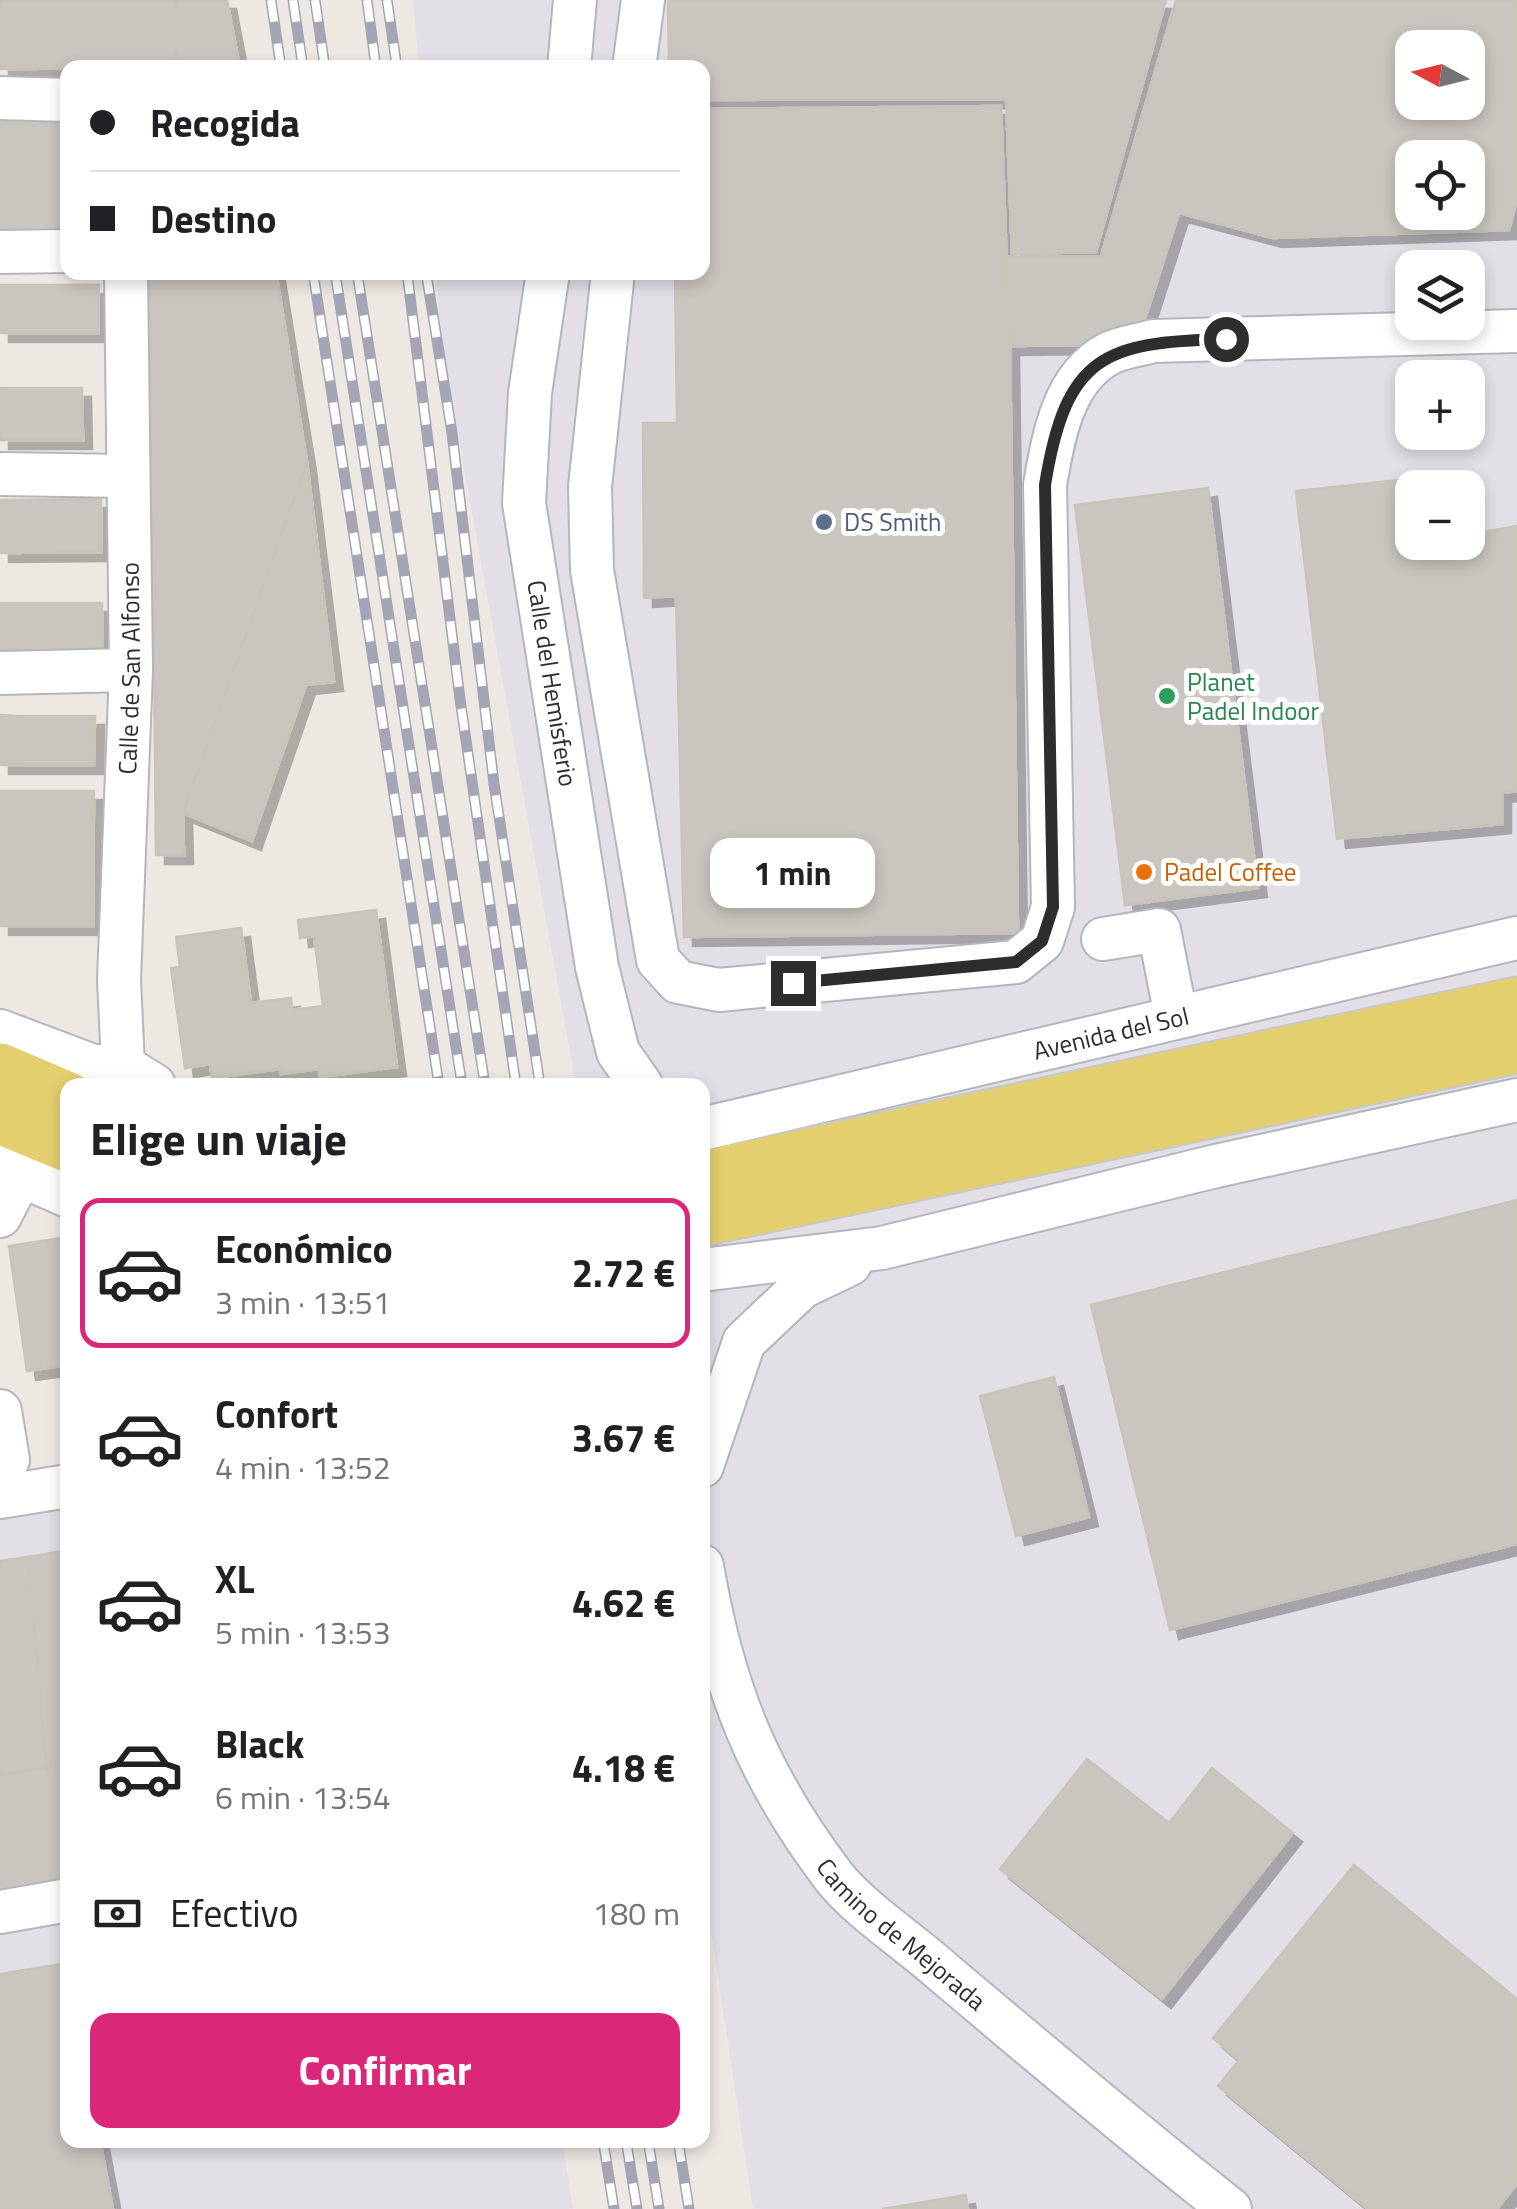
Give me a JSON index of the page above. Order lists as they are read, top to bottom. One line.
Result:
{"streets":{"street":["Calle de San Alfonso","Calle del Hemisferio","Avenida del Sol","Camino de Mejorada"]},"places":["DS Smith","Planet Padel Indoor","Padel Coffee"],"north":"left","page":{"map_buttons":["+","−"],"banner":["Recogida","Destino"],"bubble":"1 min","heading":"Elige un viaje","list":[{"name":"Económico","note":"3 min · 13:51","value":"2.72 €"},{"name":"Confort","note":"4 min · 13:52","value":"3.67 €"},{"name":"XL","note":"5 min · 13:53","value":"4.62 €"},{"name":"Black","note":"6 min · 13:54","value":"4.18 €"}],"pay":["Efectivo","180 m"],"buttons":"Confirmar"}}
